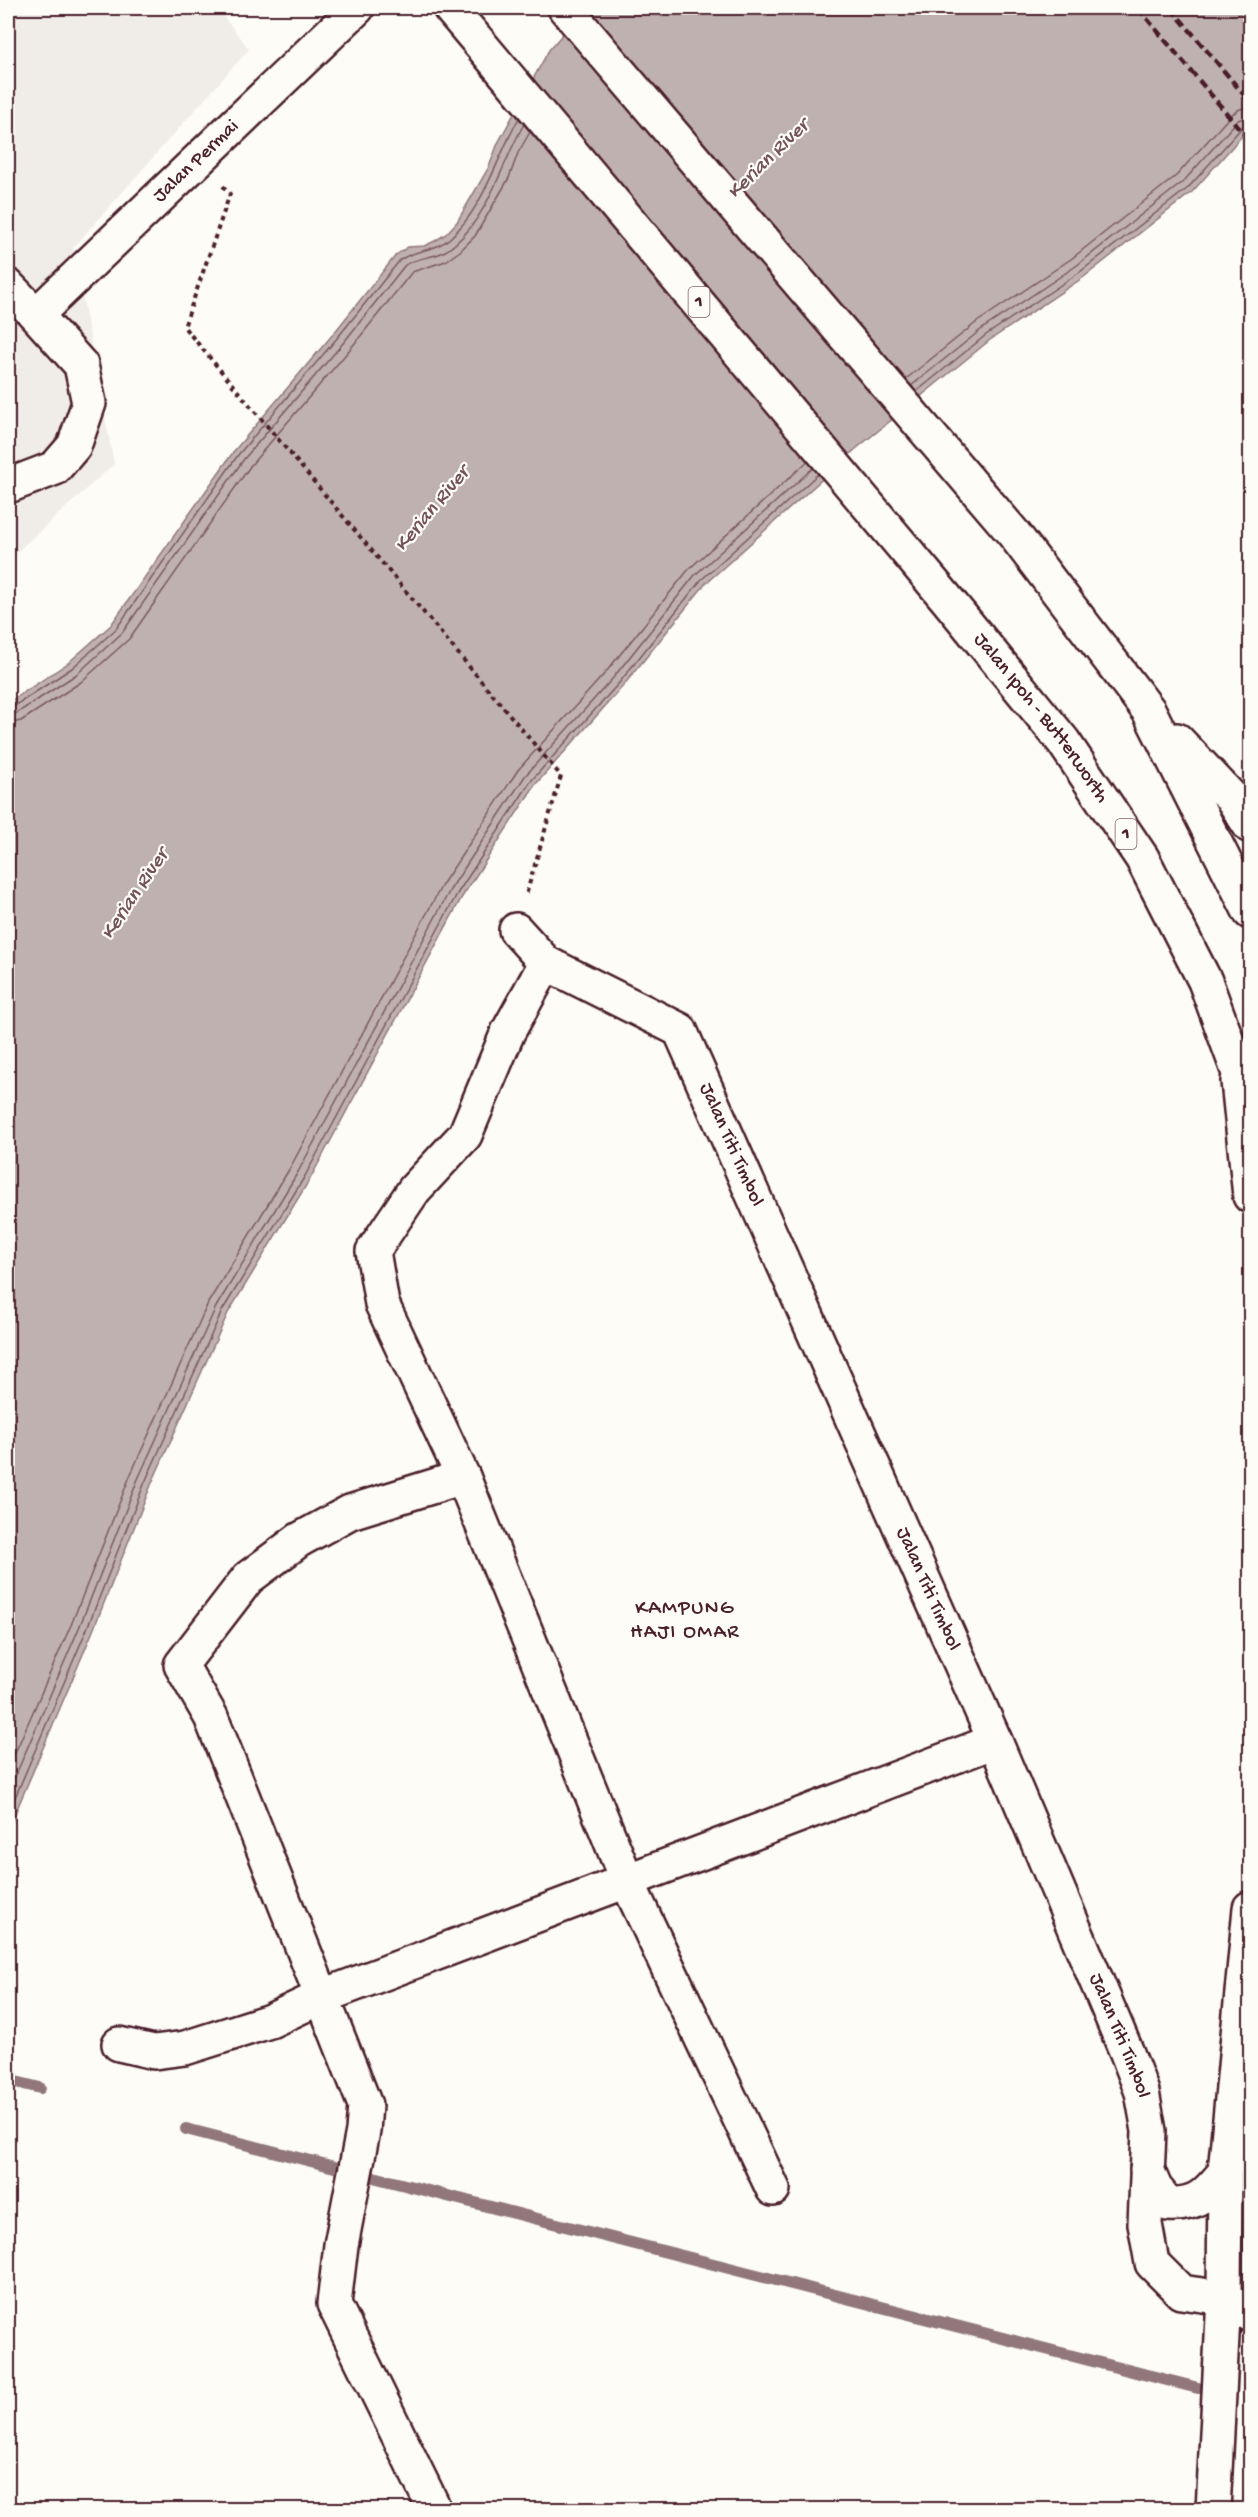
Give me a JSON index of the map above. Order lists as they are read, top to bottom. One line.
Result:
{"streets":{"main road":["Jalan Permai","1","Jalan Ipoh - Butterworth","Jalan Titi Timbol"]},"districts":["KAMPUNG HAJI OMAR"],"water":["Kerian River"]}
